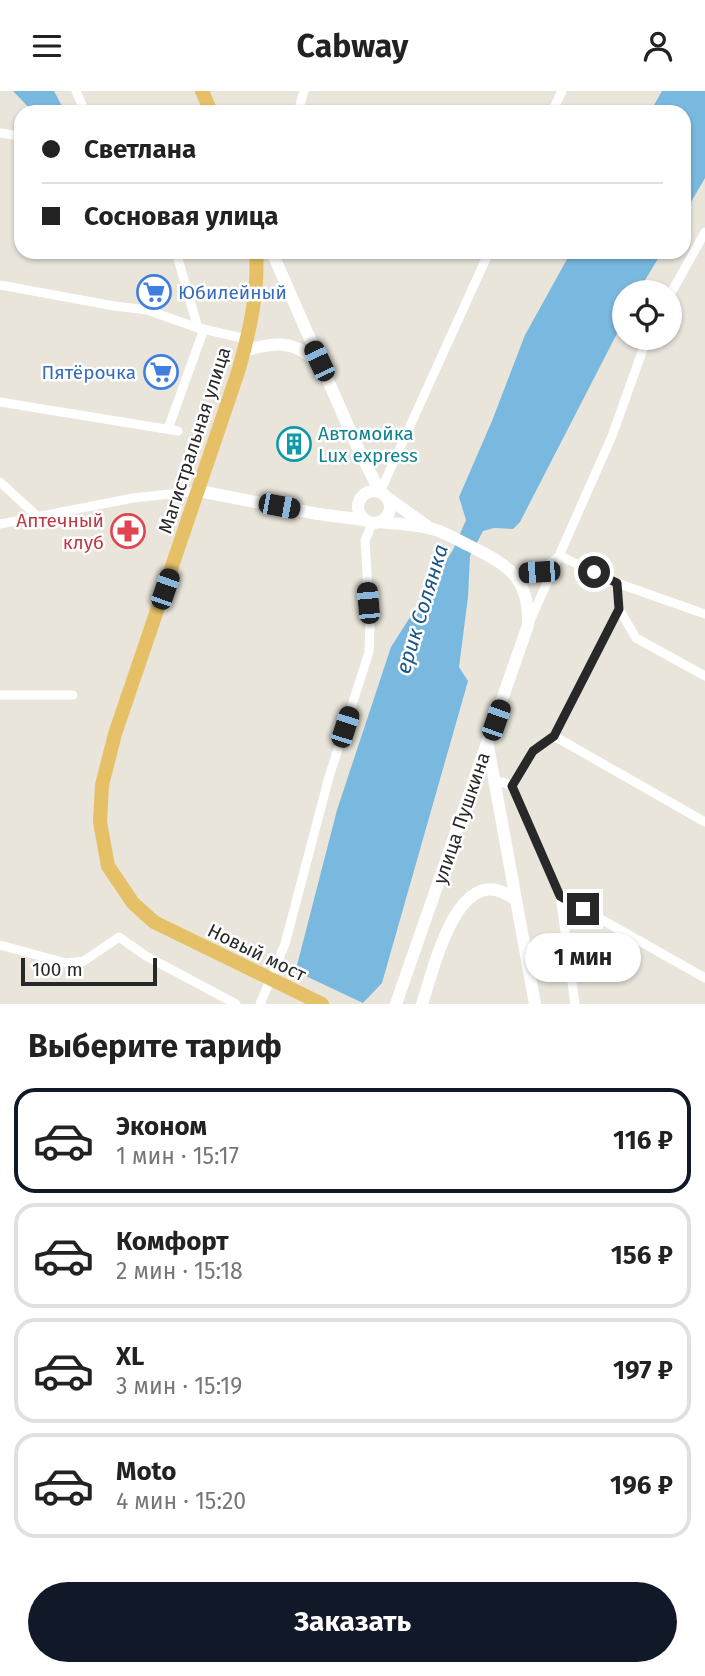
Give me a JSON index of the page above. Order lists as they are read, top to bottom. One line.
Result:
{"streets":{"highway":["Магистральная улица","Новый мост"],"main road":["улица Пушкина"]},"crossings":[["Магистральная улица","улица Пушкина"],["Магистральная улица","Новый мост"]],"water":["ерик Солянка"],"places":{"supermarket":["Юбилейный","Пятёрочка"],"building":["Автомойка Lux express"],"pharmacy":["Аптечный клуб"]},"scale_bar":"100 m","page":{"header":"Cabway","banner":["Светлана","Сосновая улица"],"bubble":"1 мин","scale":"100 m","heading":"Выберите тариф","list":[{"name":"Эконом","note":"1 мин · 15:17","value":"116 ₽"},{"name":"Комфорт","note":"2 мин · 15:18","value":"156 ₽"},{"name":"XL","note":"3 мин · 15:19","value":"197 ₽"},{"name":"Moto","note":"4 мин · 15:20","value":"196 ₽"}],"buttons":"Заказать"}}
